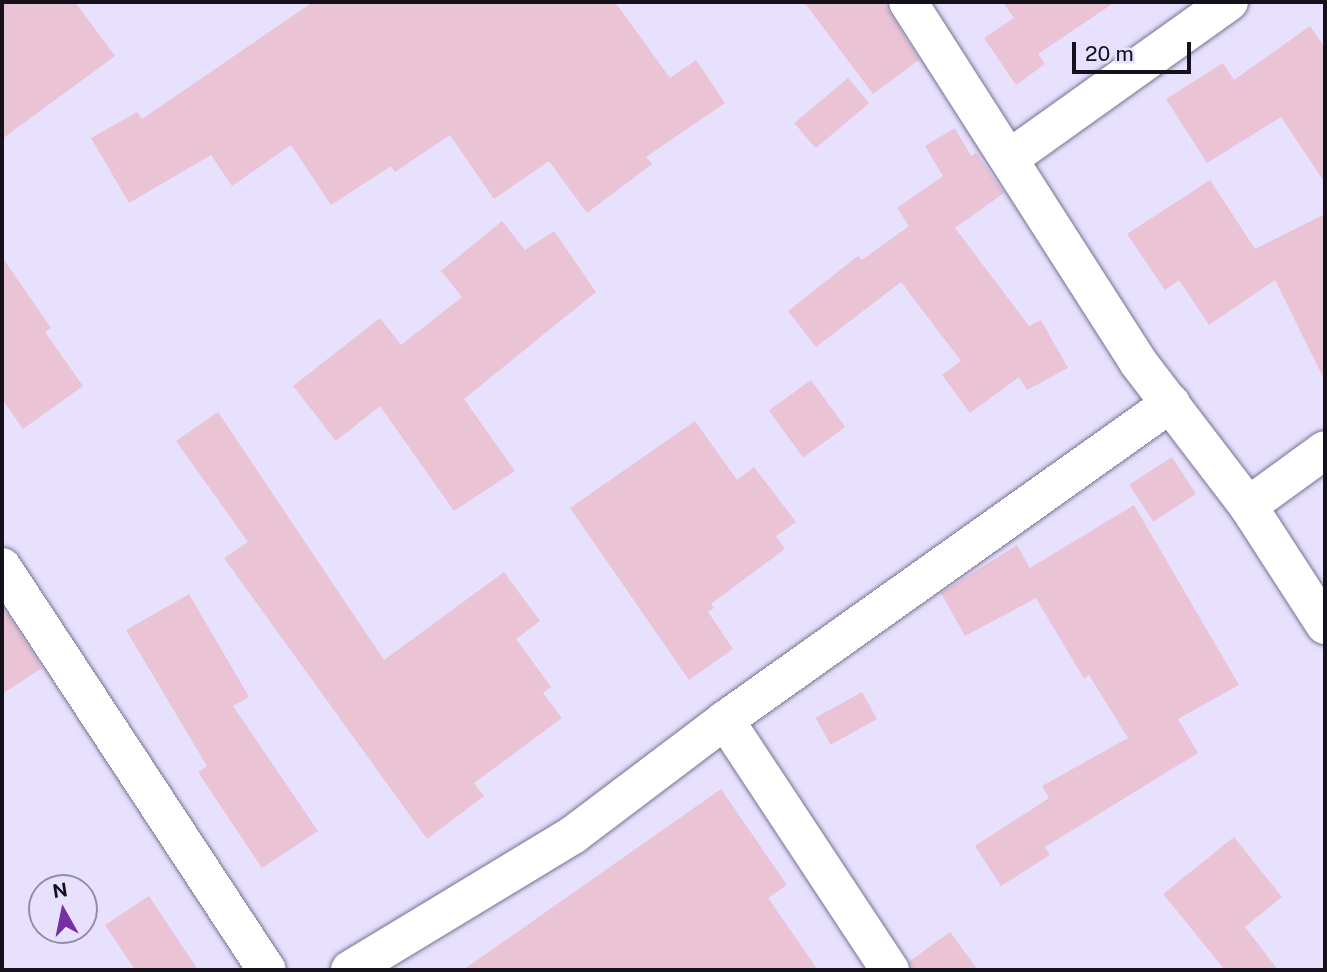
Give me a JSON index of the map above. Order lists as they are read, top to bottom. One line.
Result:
{"scale_bar":"20 m","north":"top"}
